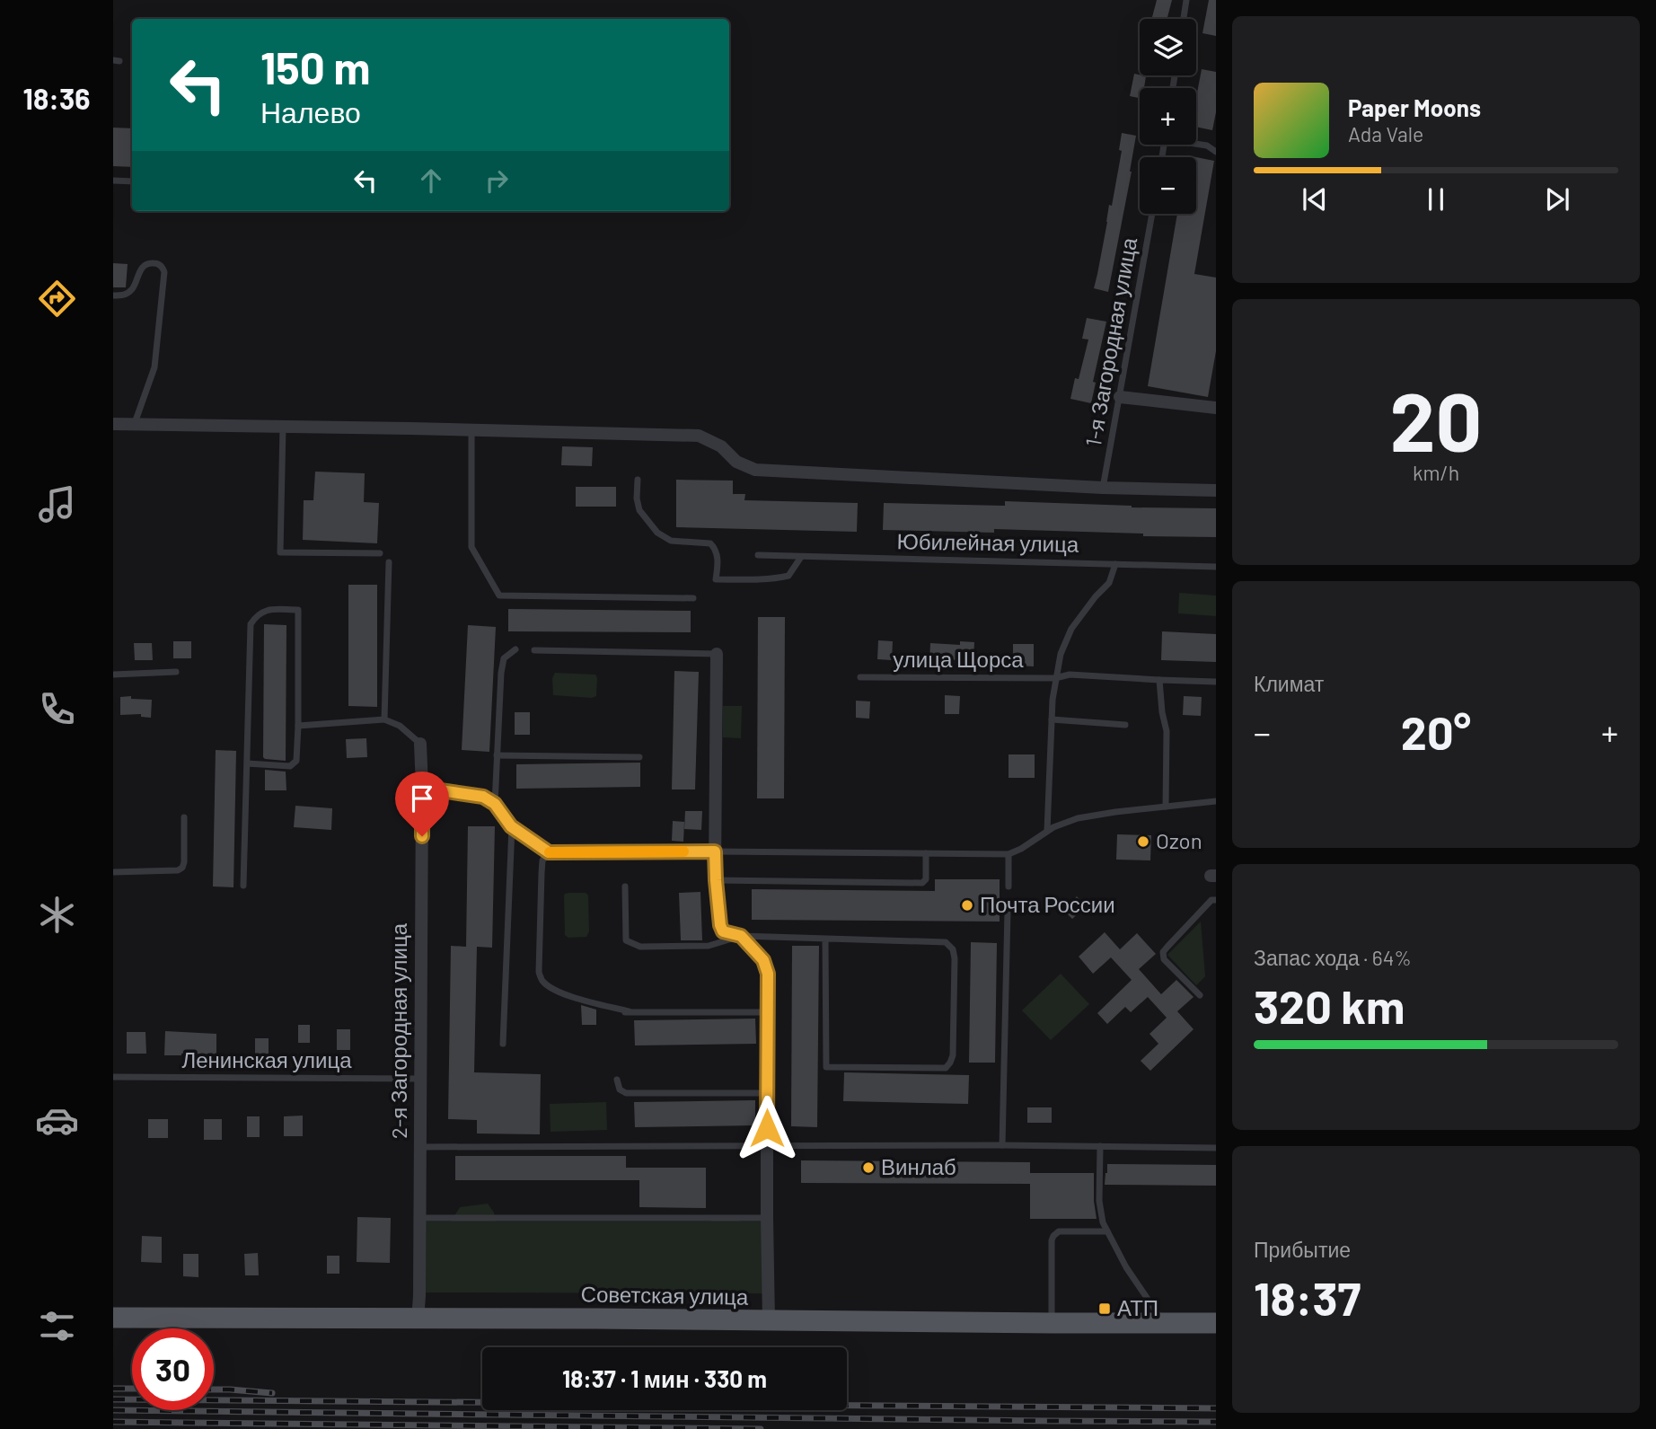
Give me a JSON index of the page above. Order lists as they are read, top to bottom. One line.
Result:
{"streets":{"main road":["Советская улица"],"street":["2-я Загородная улица"],"lane":["1-я Загородная улица","Юбилейная улица","улица Щорса","Ленинская улица"]},"crossings":[["2-я Загородная улица","Ленинская улица"],["2-я Загородная улица","Советская улица"]],"places":{"other":["Ozon","Почта России","Винлаб"],"transit":["АТП"]},"page":{"tabs":"18:36","map_buttons":["+","−"],"turn":["150 m","Налево"],"song":["Paper Moons","Ada Vale"],"tile":[["20","km/h"],"Климат",["Запас хода · 64%","320 km"],["Прибытие","18:37"]],"heat":["−","20°","+"],"limit":"30","trip":"18:37 · 1 мин · 330 m"}}
